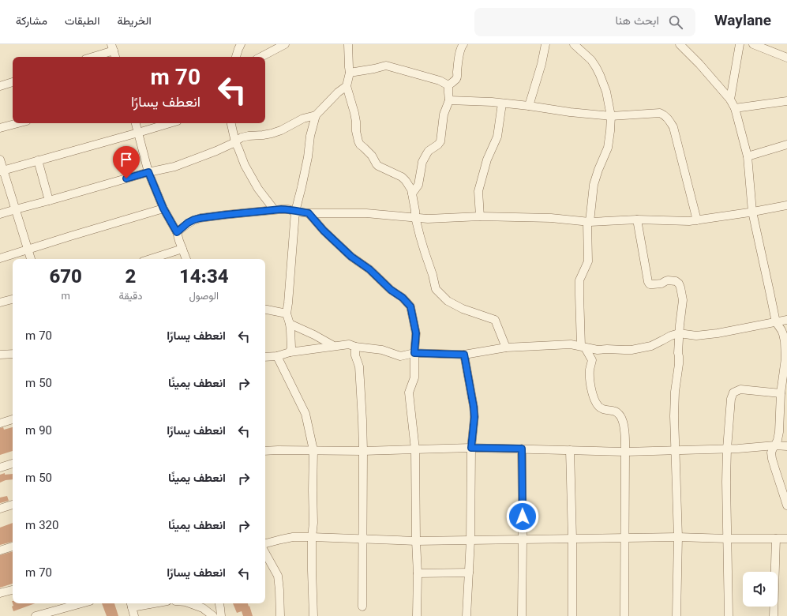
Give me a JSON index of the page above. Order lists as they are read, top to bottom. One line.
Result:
{"page":{"header":"Waylane","search":"ابحث هنا","nav":["الخريطة","الطبقات","مشاركة"],"turn":["70 m","انعطف يسارًا"],"eta":["14:34","الوصول","2","دقيقة","670","m"],"list":[{"name":"انعطف يسارًا","value":"70 m"},{"name":"انعطف يمينًا","value":"50 m"},{"name":"انعطف يسارًا","value":"90 m"},{"name":"انعطف يمينًا","value":"50 m"},{"name":"انعطف يمينًا","value":"320 m"},{"name":"انعطف يسارًا","value":"70 m"}]}}
